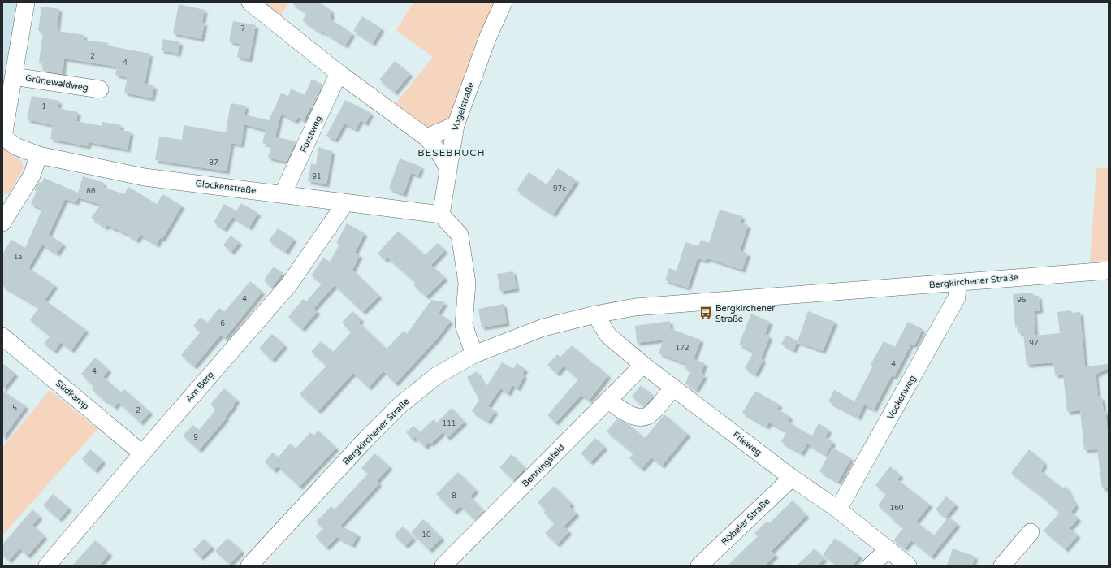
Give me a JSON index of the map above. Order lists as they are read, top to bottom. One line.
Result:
{"streets":{"street":["Grünewaldweg","Vogelstraße","Forstweg","Glockenstraße","Bergkirchener Straße","Am Berg","Südkamp","Vockenweg","Frieweg","Benningsfeld","Röbeler Straße"]},"crossings":[["Grünewaldweg","Glockenstraße"],["Vogelstraße","Glockenstraße"],["Forstweg","Glockenstraße"],["Glockenstraße","Am Berg"],["Bergkirchener Straße","Vockenweg"],["Bergkirchener Straße","Frieweg"],["Am Berg","Südkamp"],["Vockenweg","Frieweg"],["Frieweg","Benningsfeld"],["Frieweg","Röbeler Straße"]],"districts":["BESEBRUCH"],"places":{"bus stop":["Bergkirchener Straße"]},"house_numbers":["7","2","4","1","87","91","97c","86","1a","4","95","6","97","172","4","4","5","2","111","9","8","160","10"]}
